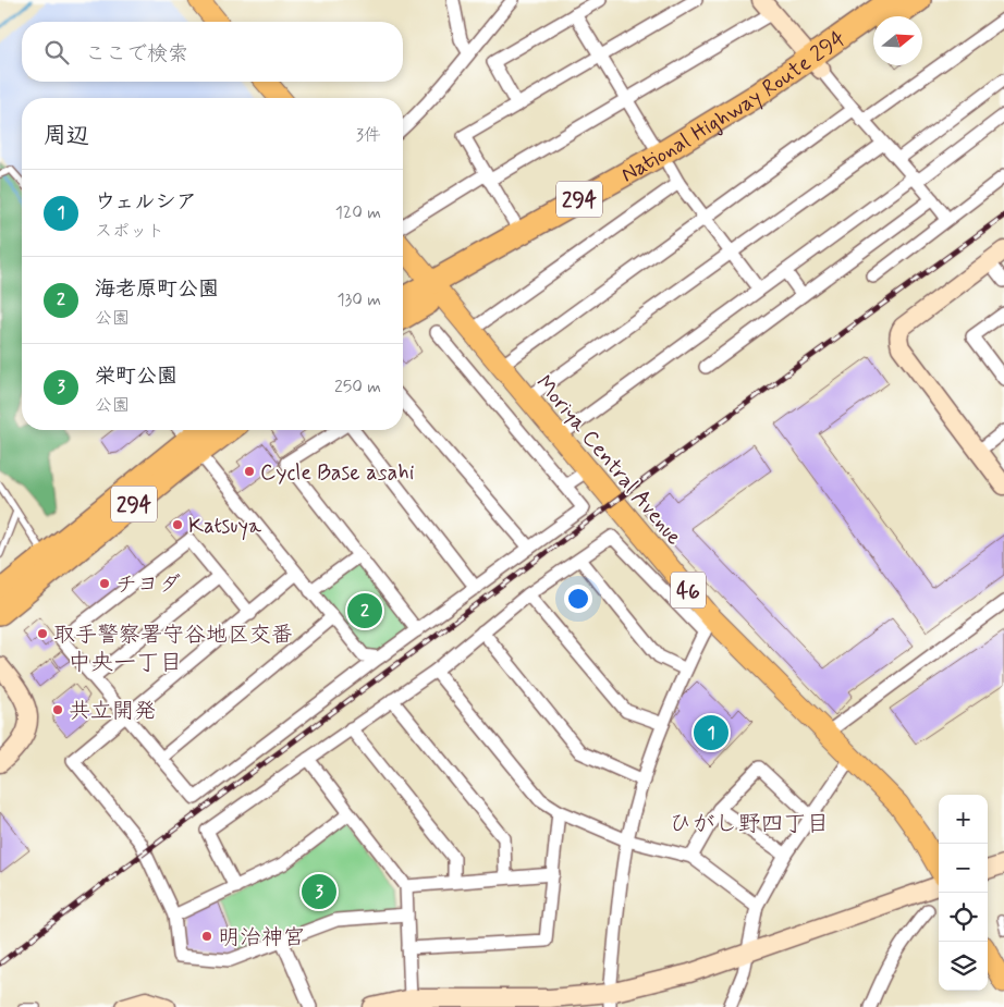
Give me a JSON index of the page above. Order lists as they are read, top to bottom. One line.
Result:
{"streets":{"highway":["National Highway Route 294","294"],"main road":["Moriya Central Avenue","46"]},"crossings":[["National Highway Route 294","Moriya Central Avenue"]],"districts":["中央一丁目","ひがし野四丁目"],"places":["Cycle Base asahi","Katsuya","チヨダ","取手警察署守谷地区交番","共立開発","明治神宮"],"north":"right","page":{"search":"ここで検索","heading":["周辺","3件"],"list":[{"mark":"1","name":"ウェルシア","note":"スポット","value":"120 m"},{"mark":"2","name":"海老原町公園","note":"公園","value":"130 m"},{"mark":"3","name":"栄町公園","note":"公園","value":"250 m"}],"pins":["2","1","3"],"map_buttons":["+","−"]}}
